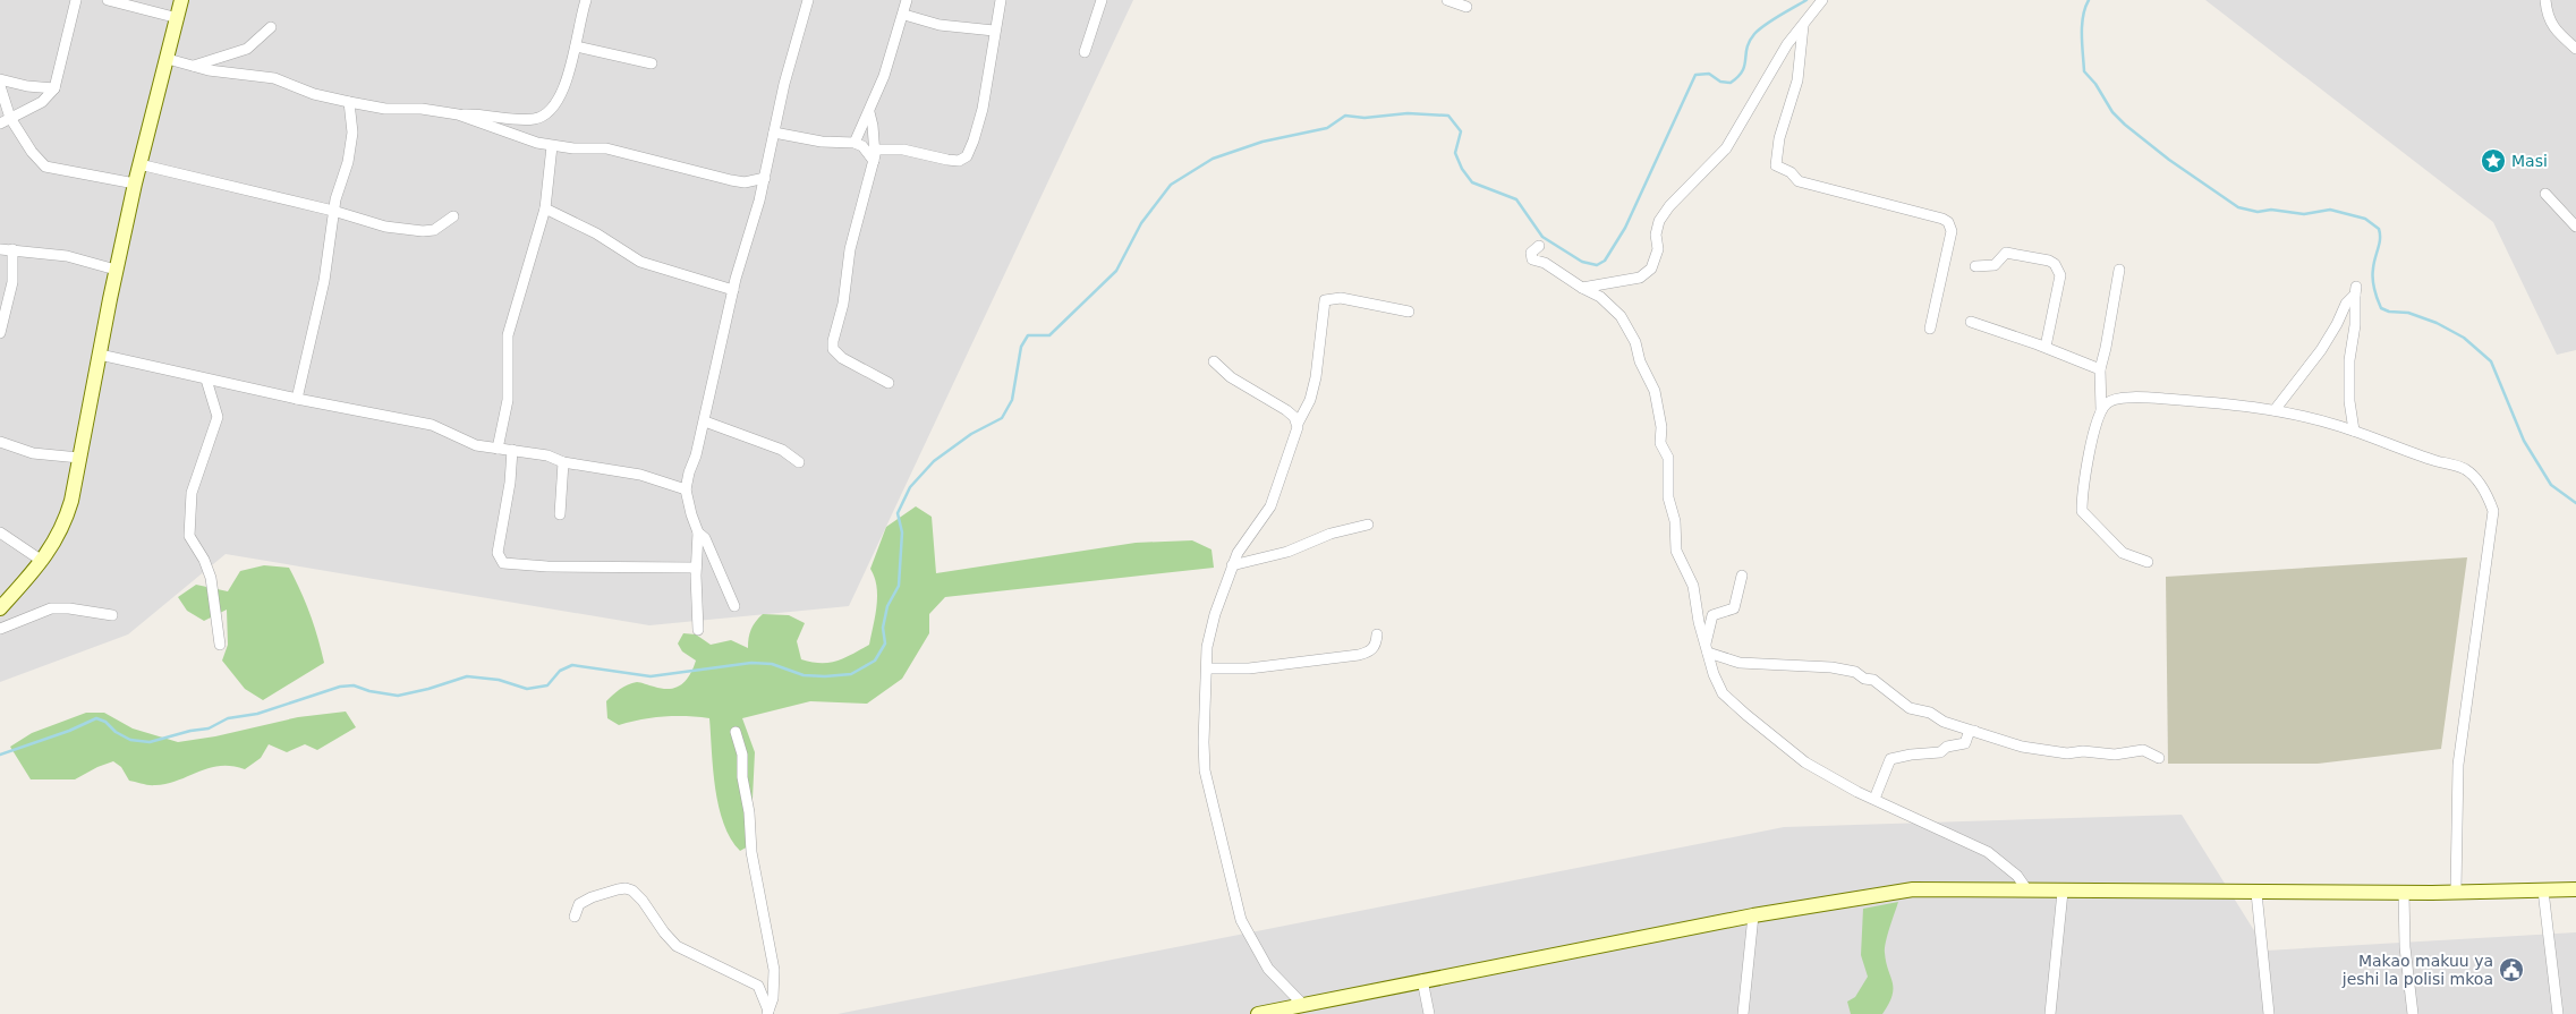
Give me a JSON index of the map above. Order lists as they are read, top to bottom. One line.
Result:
{"places":{"place":["Masi"],"public building":["Makao makuu ya jeshi la polisi mkoa"]}}
